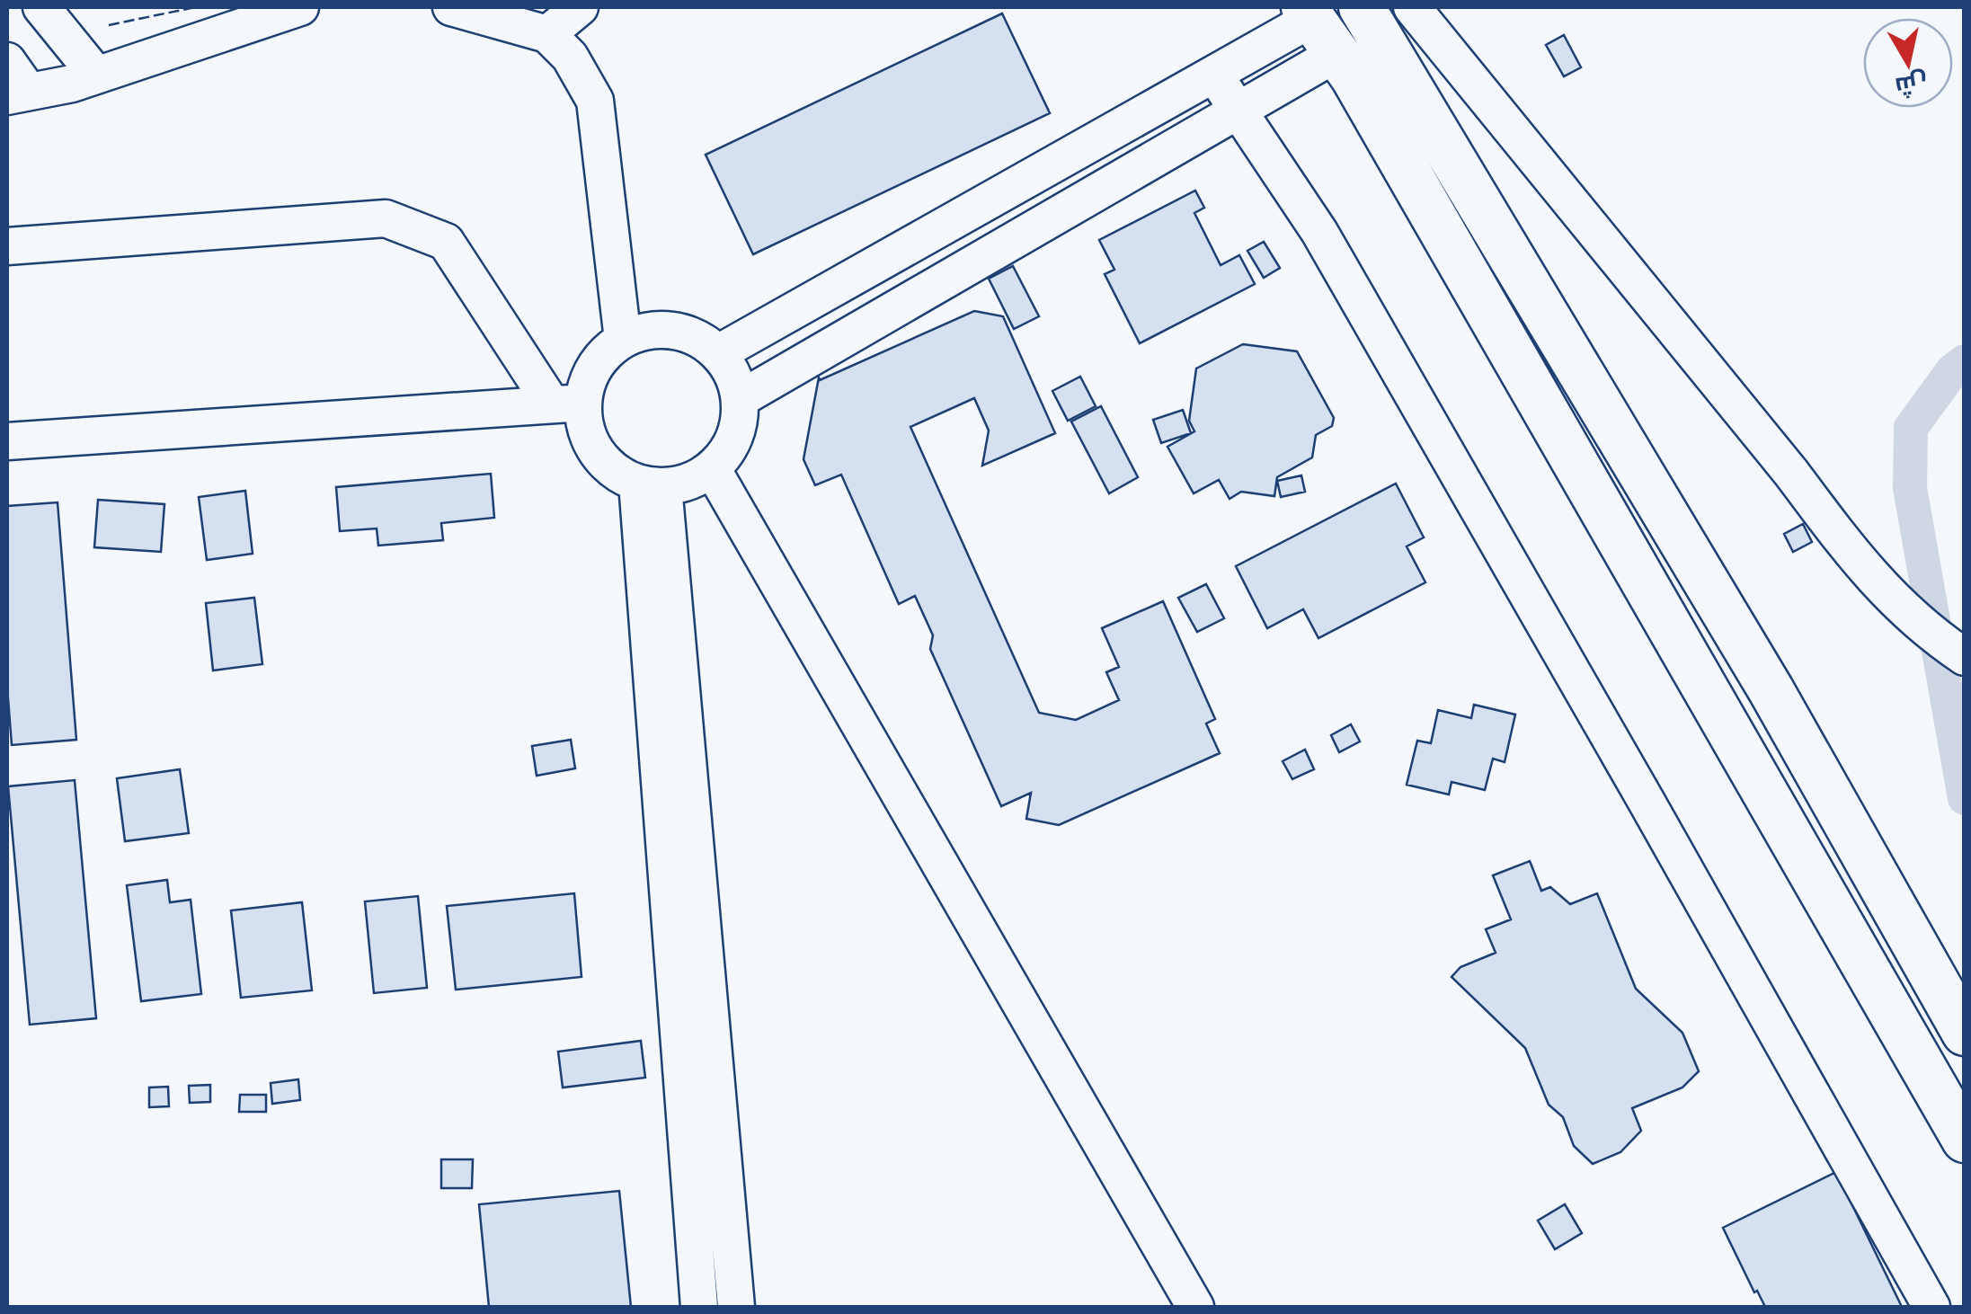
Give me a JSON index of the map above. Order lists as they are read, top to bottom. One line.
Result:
{"north":"bottom"}
